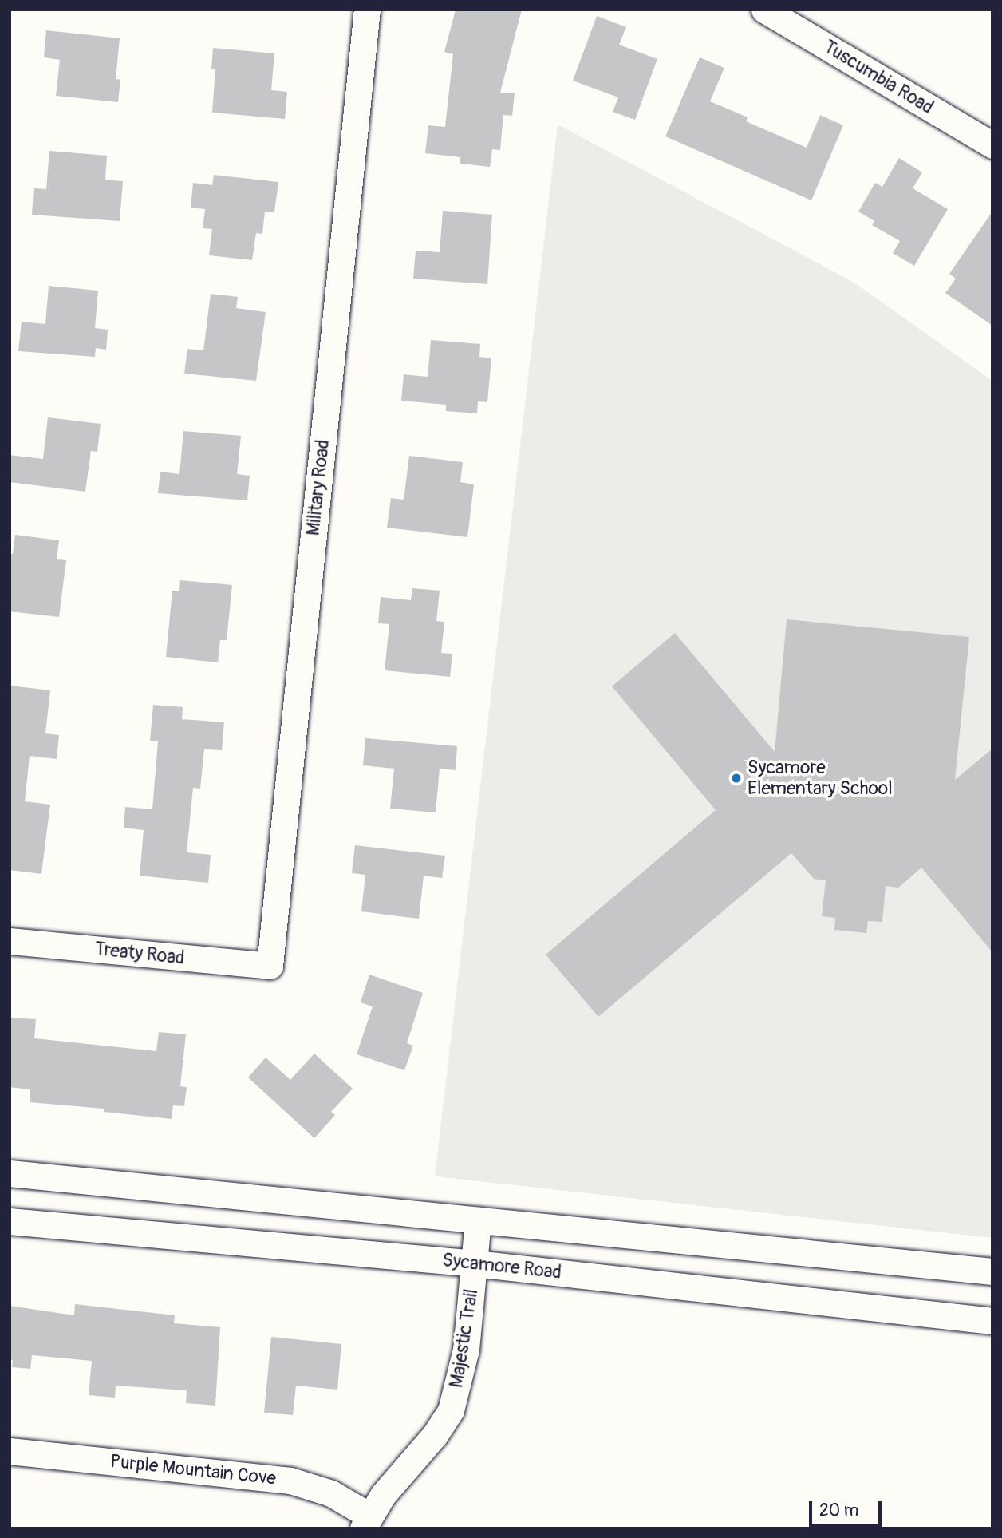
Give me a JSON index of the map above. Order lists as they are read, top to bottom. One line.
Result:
{"streets":{"street":["Tuscumbia Road","Military Road","Treaty Road","Sycamore Road","Majestic Trail","Purple Mountain Cove"]},"crossings":[["Military Road","Treaty Road"],["Sycamore Road","Majestic Trail"],["Majestic Trail","Purple Mountain Cove"]],"places":["Sycamore Elementary School"],"scale_bar":"20 m"}
